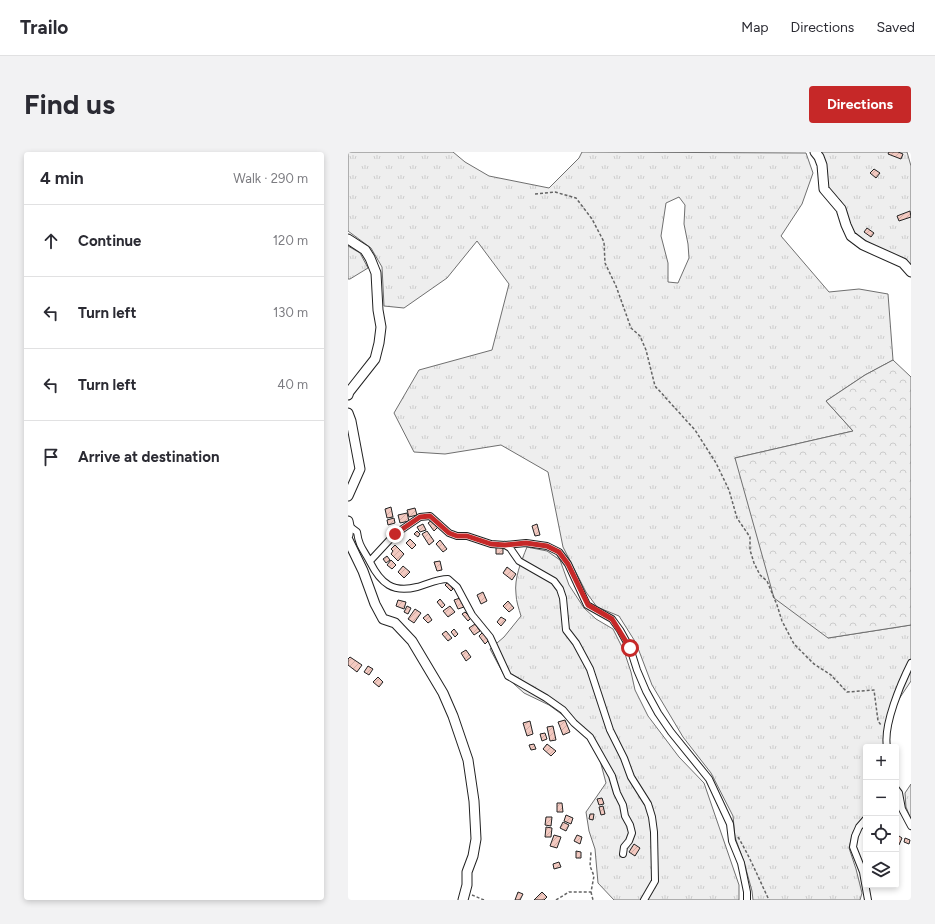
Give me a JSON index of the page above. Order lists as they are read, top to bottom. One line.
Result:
{"page":{"header":"Trailo","nav":["Map","Directions","Saved"],"buttons":"Directions","title":"Find us","heading":["4 min","Walk · 290 m"],"list":[["Continue","120 m"],["Turn left","130 m"],["Turn left","40 m"],"Arrive at destination"],"map_buttons":["+","−"]}}
